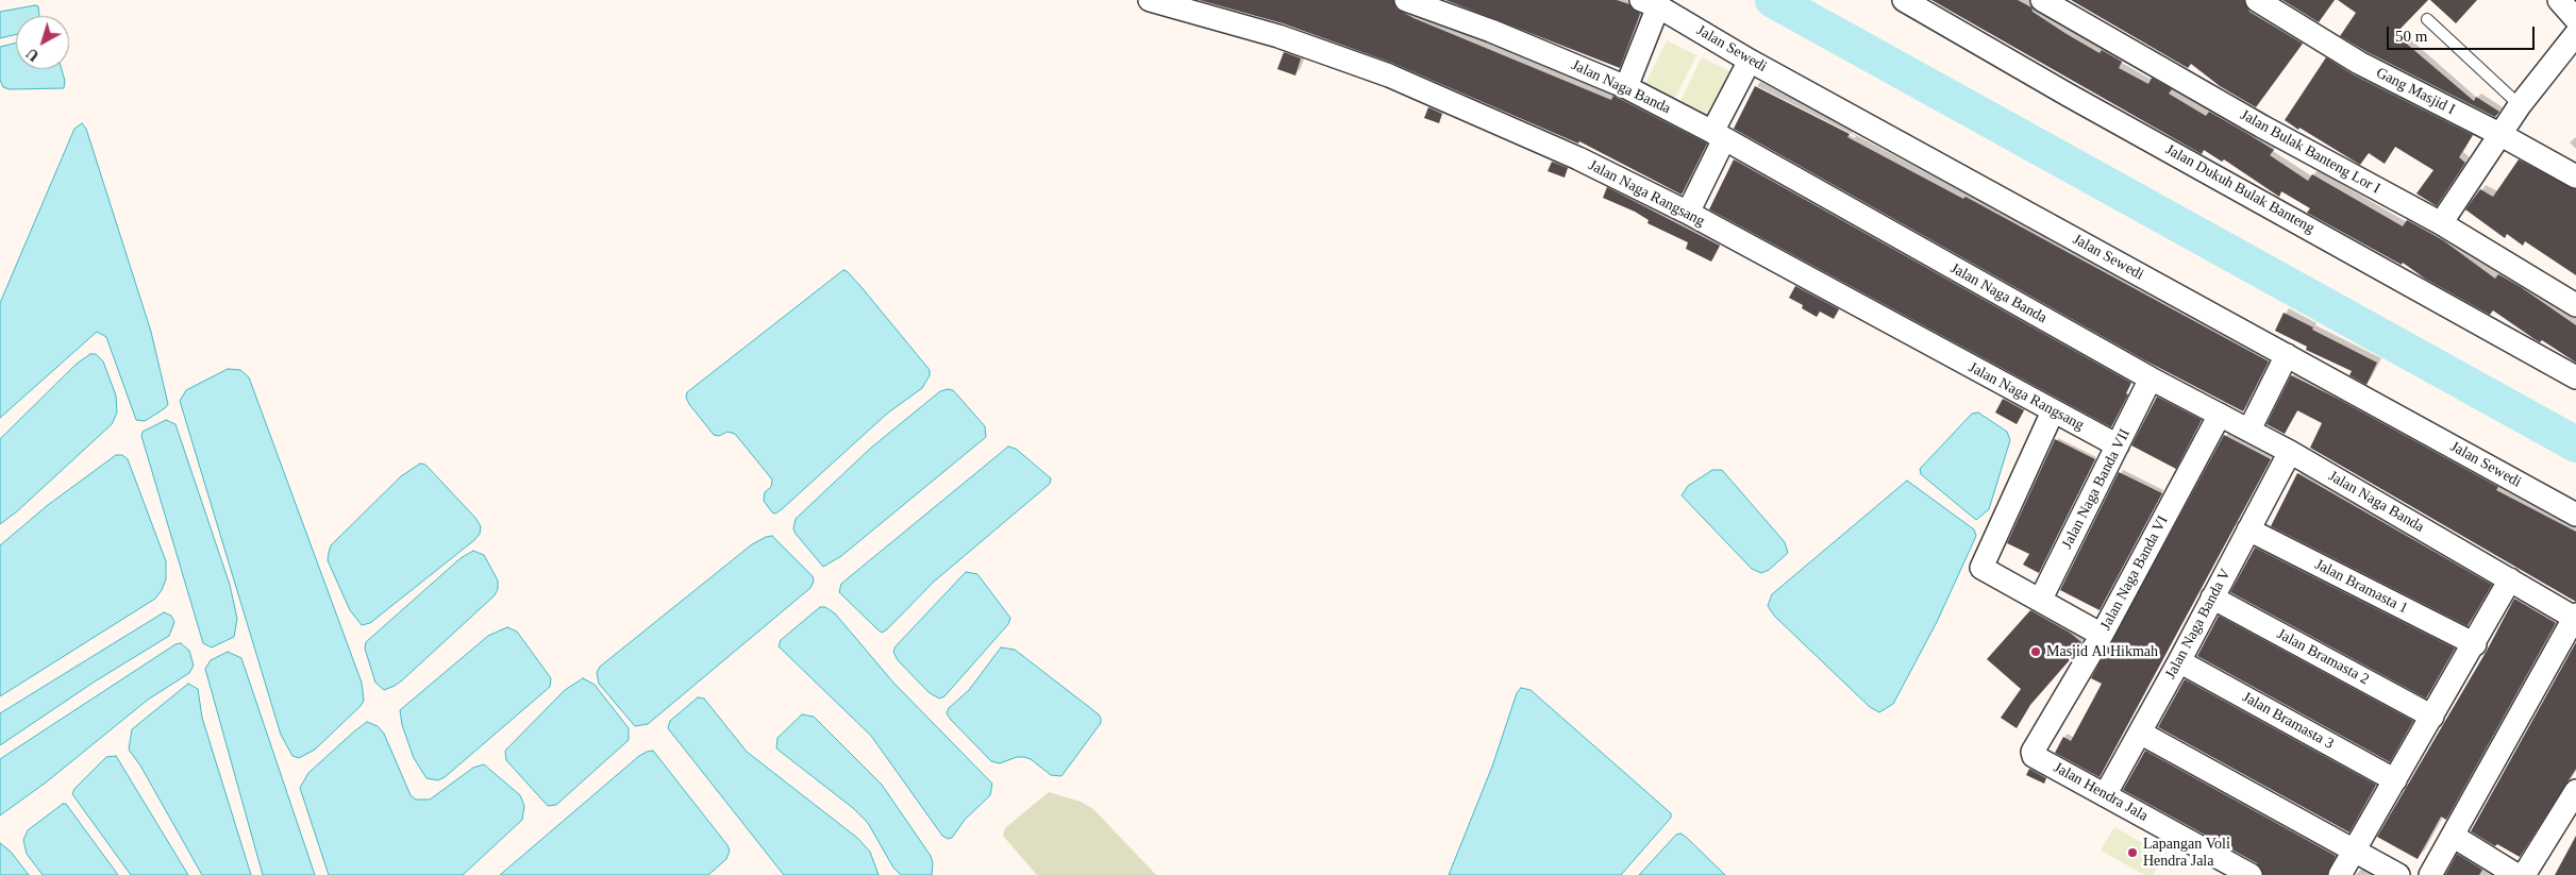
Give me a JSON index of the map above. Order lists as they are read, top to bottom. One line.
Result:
{"streets":{"street":["Jalan Sewedi","Jalan Naga Banda","Gang Masjid I","Jalan Bulak Banteng Lor I","Jalan Dukuh Bulak Banteng","Jalan Naga Rangsang","Jalan Naga Banda VII","Jalan Naga Banda VI","Jalan Bramasta 1","Jalan Naga Banda V","Jalan Bramasta 2","Jalan Bramasta 3","Jalan Hendra Jala"]},"crossings":[["Jalan Naga Banda","Jalan Naga Banda VII"],["Jalan Naga Banda","Jalan Naga Banda VI"],["Jalan Naga Banda","Jalan Naga Banda V"],["Jalan Naga Rangsang","Jalan Naga Banda VII"],["Jalan Naga Banda VI","Jalan Hendra Jala"],["Jalan Bramasta 1","Jalan Naga Banda V"],["Jalan Naga Banda V","Jalan Bramasta 2"],["Jalan Naga Banda V","Jalan Bramasta 3"],["Jalan Naga Banda V","Jalan Hendra Jala"]],"places":["Masjid Al Hikmah","Lapangan Voli Hendra Jala"],"scale_bar":"50 m","north":"bottom left"}
